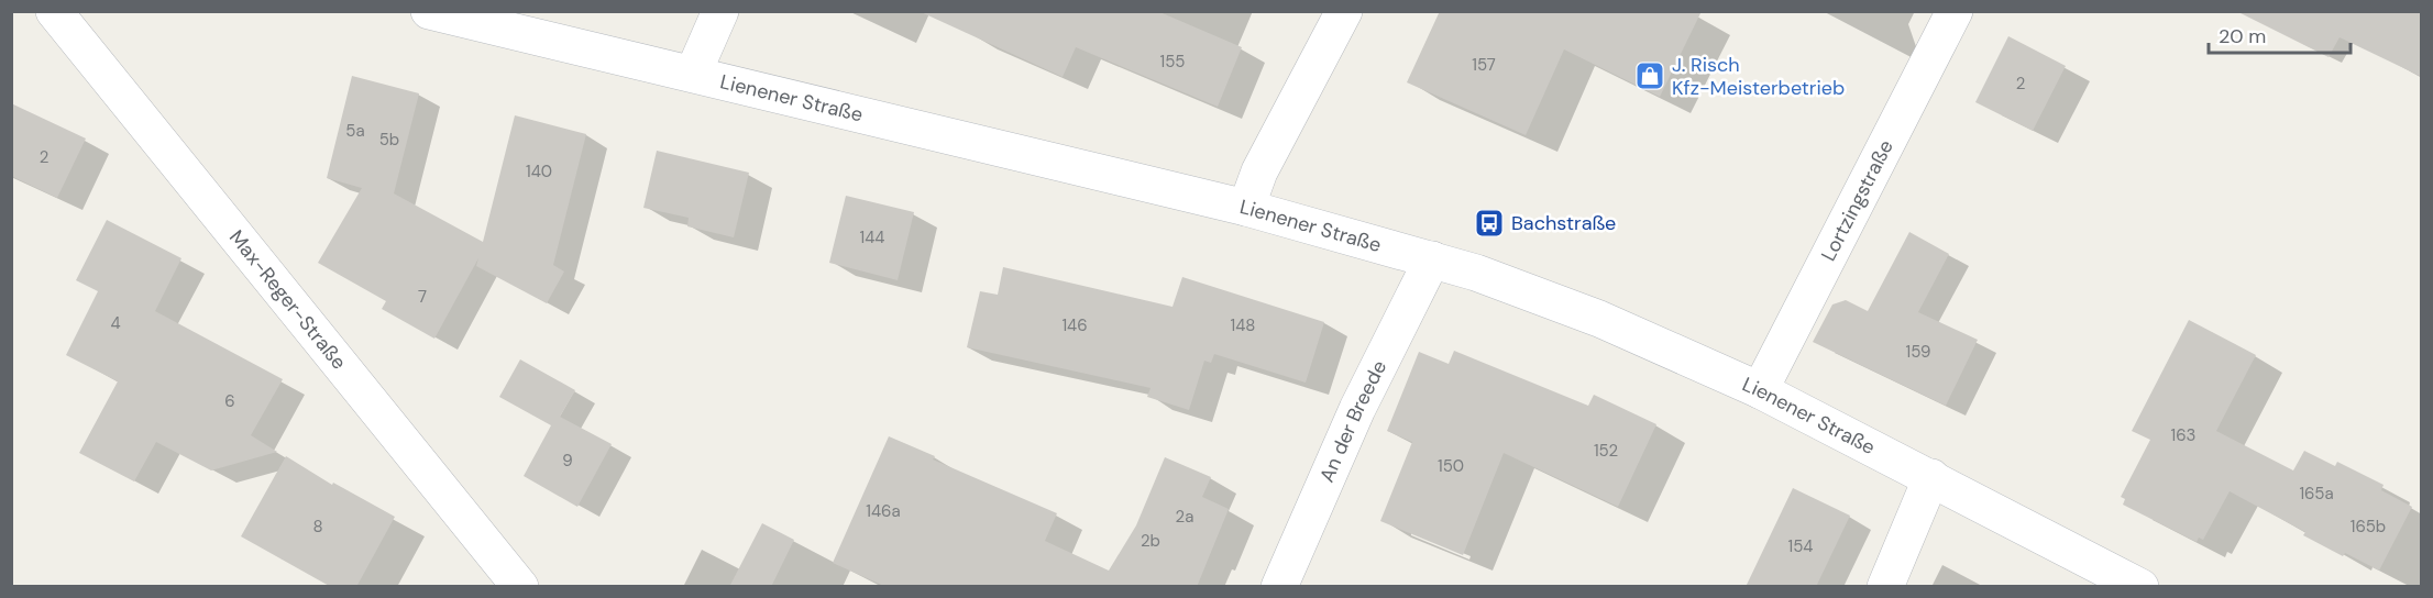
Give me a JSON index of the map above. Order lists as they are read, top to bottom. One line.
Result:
{"streets":{"street":["Lienener Straße","Lortzingstraße","Max-Reger-Straße","An der Breede"]},"crossings":[["Lienener Straße","Lortzingstraße"],["Lienener Straße","An der Breede"]],"places":{"shop":["J. Risch Kfz-Meisterbetrieb"],"bus stop":["Bachstraße"]},"house_numbers":["155","157","2","5a","5b","2","140","144","7","4","146","148","159","6","163","152","9","150","165a","146a","2a","8","165b","2b","154"],"scale_bar":"20 m"}
